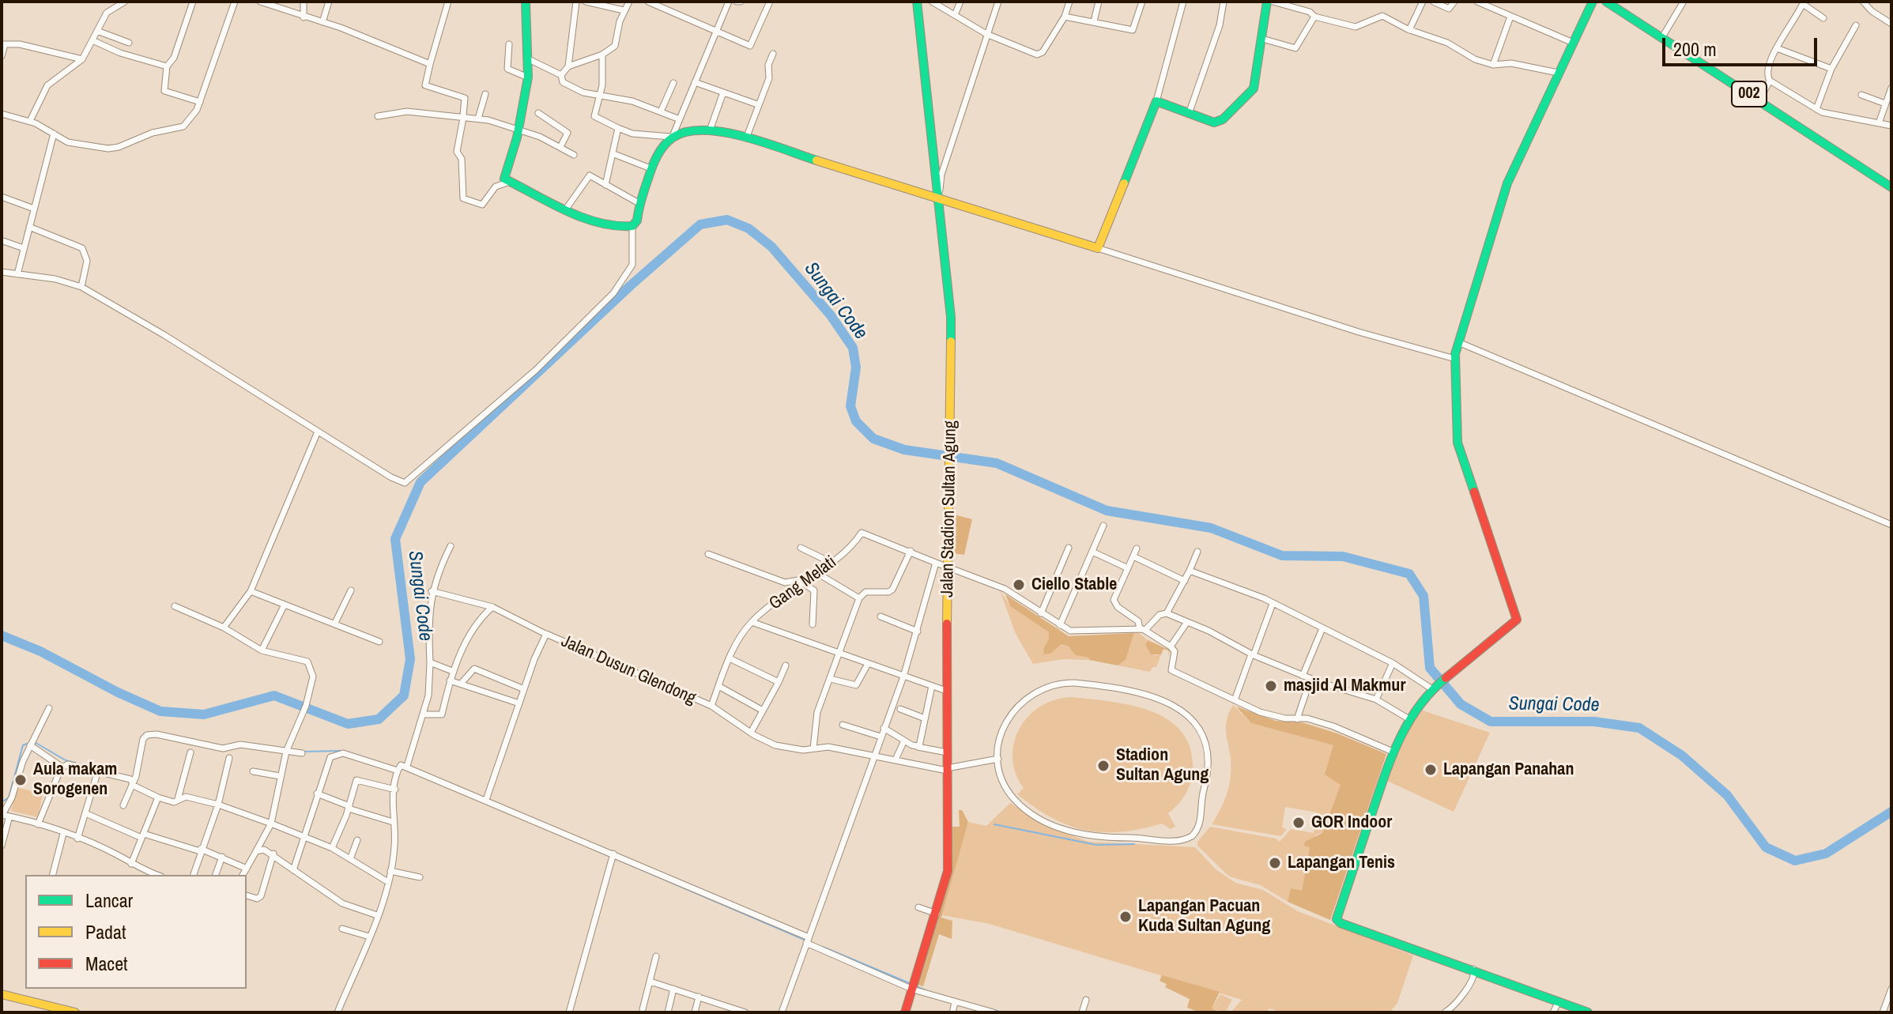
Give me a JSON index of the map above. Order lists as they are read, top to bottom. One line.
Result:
{"streets":{"street":["002","Jalan Stadion Sultan Agung","Gang Melati","Jalan Dusun Glendong"]},"crossings":[["Jalan Stadion Sultan Agung","Gang Melati"],["Jalan Stadion Sultan Agung","Jalan Dusun Glendong"],["Gang Melati","Jalan Dusun Glendong"]],"water":["Sungai Code"],"places":["Ciello Stable","masjid Al Makmur","Stadion Sultan Agung","Lapangan Panahan","Aula makam Sorogenen","GOR Indoor","Lapangan Tenis","Lapangan Pacuan Kuda Sultan Agung"],"legend":["Lancar","Padat","Macet"],"scale_bar":"200 m"}
